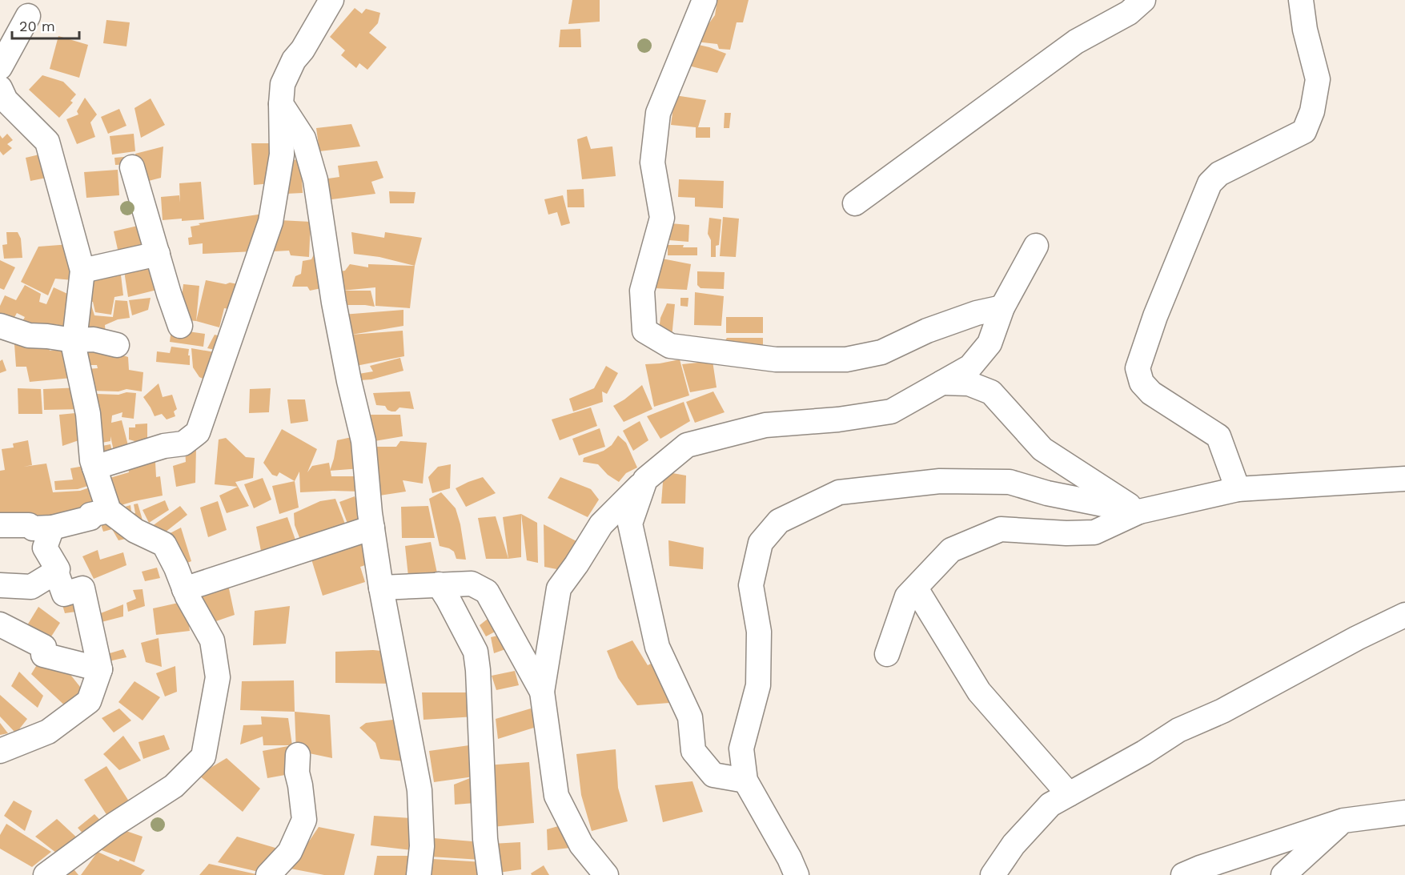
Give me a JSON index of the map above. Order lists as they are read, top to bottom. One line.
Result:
{"scale_bar":"20 m"}
